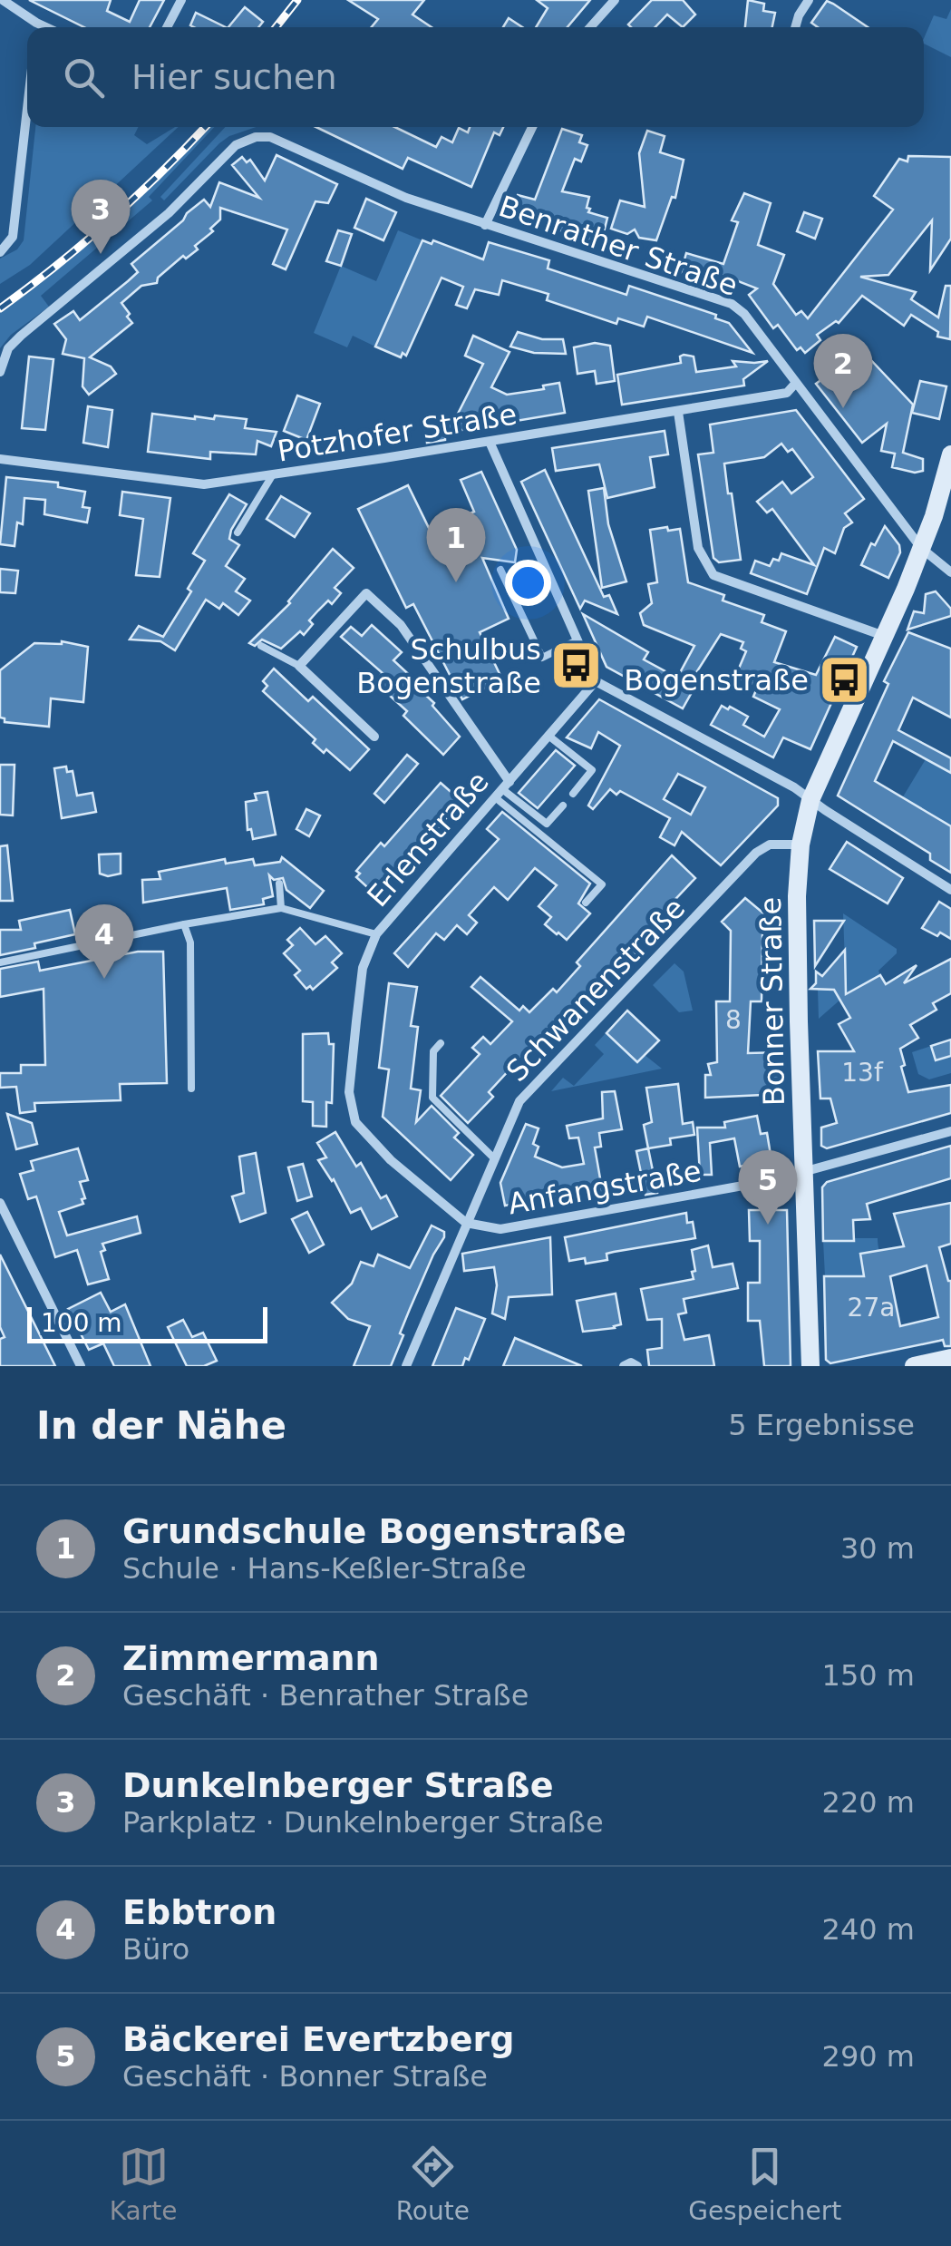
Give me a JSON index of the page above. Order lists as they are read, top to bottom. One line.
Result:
{"streets":{"main road":["Bonner Straße"],"street":["Benrather Straße","Potzhofer Straße","Erlenstraße","Schwanenstraße","Anfangstraße"]},"crossings":[["Benrather Straße","Potzhofer Straße"],["Benrather Straße","Bonner Straße"],["Erlenstraße","Schwanenstraße"],["Erlenstraße","Anfangstraße"],["Schwanenstraße","Bonner Straße"],["Schwanenstraße","Anfangstraße"],["Bonner Straße","Anfangstraße"]],"places":{"bus stop":["Schulbus Bogenstraße","Bogenstraße"]},"house_numbers":["8","13f","27a"],"scale_bar":"100 m","page":{"search":"Hier suchen","pins":["3","2","1","4","5"],"scale":"100 m","heading":["In der Nähe","5 Ergebnisse"],"list":[{"mark":"1","name":"Grundschule Bogenstraße","note":"Schule · Hans-Keßler-Straße","value":"30 m"},{"mark":"2","name":"Zimmermann","note":"Geschäft · Benrather Straße","value":"150 m"},{"mark":"3","name":"Dunkelnberger Straße","note":"Parkplatz · Dunkelnberger Straße","value":"220 m"},{"mark":"4","name":"Ebbtron","note":"Büro","value":"240 m"},{"mark":"5","name":"Bäckerei Evertzberg","note":"Geschäft · Bonner Straße","value":"290 m"}],"nav":["Karte","Route","Gespeichert"]}}
